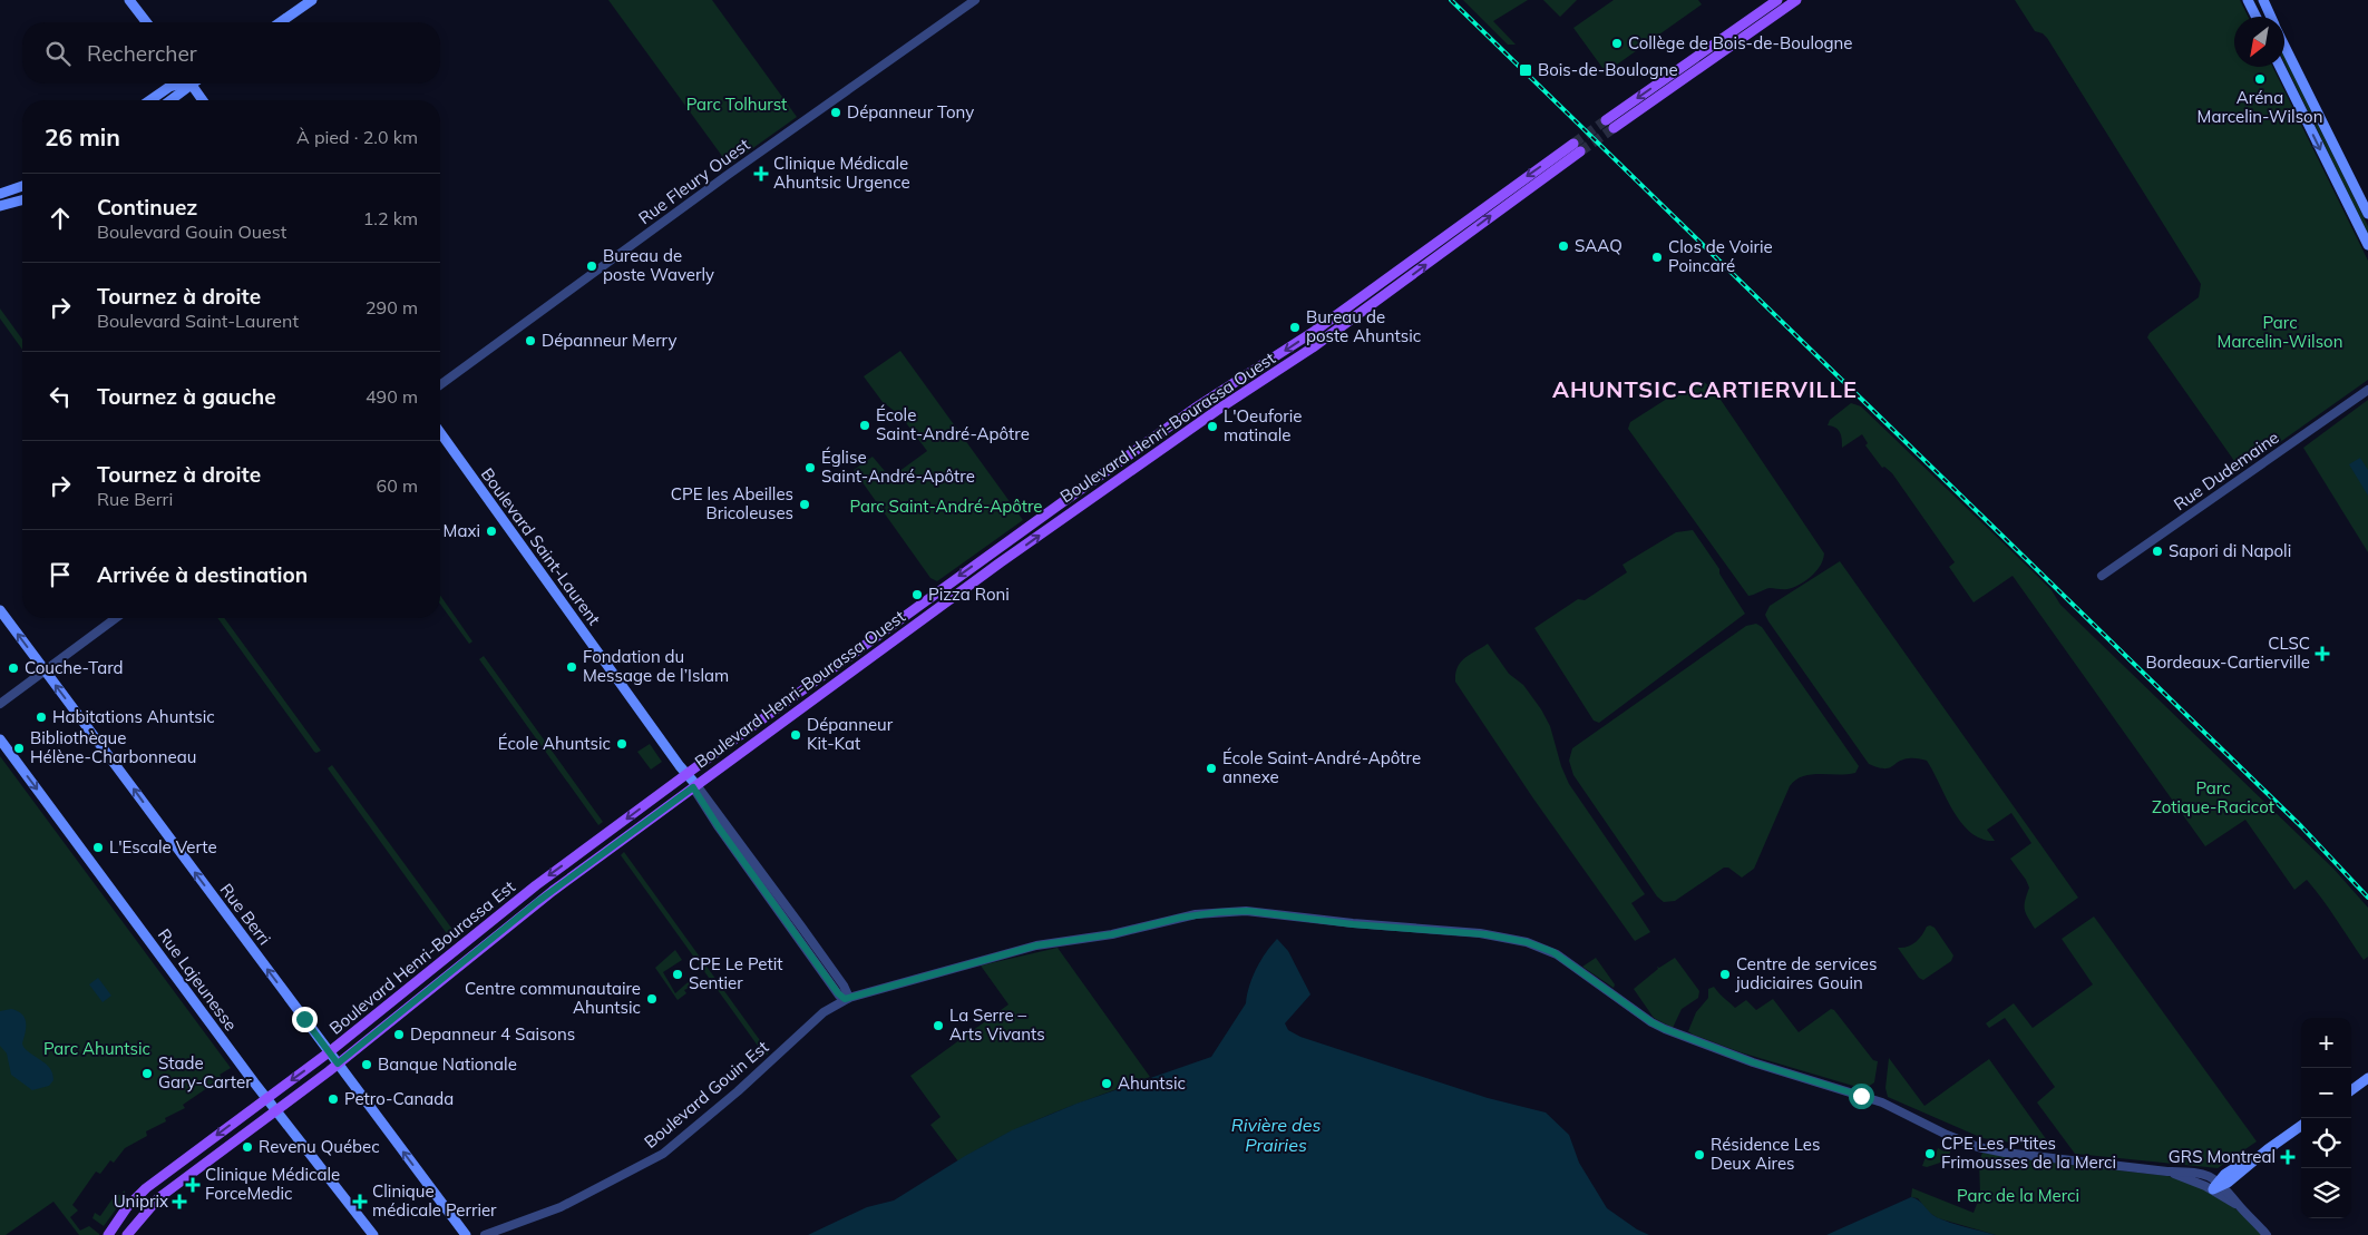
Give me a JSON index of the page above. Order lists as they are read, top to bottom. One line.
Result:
{"streets":{"main road":["Boulevard Henri-Bourassa Ouest","Boulevard Saint-Laurent","Rue Berri","Boulevard Henri-Bourassa Est","Rue Lajeunesse"],"street":["Rue Fleury Ouest","Rue Dudemaine","Boulevard Gouin Est"]},"crossings":[["Boulevard Henri-Bourassa Ouest","Boulevard Saint-Laurent"],["Boulevard Henri-Bourassa Ouest","Boulevard Henri-Bourassa Est"],["Boulevard Saint-Laurent","Boulevard Henri-Bourassa Est"],["Boulevard Saint-Laurent","Boulevard Gouin Est"],["Rue Berri","Boulevard Henri-Bourassa Est"],["Boulevard Henri-Bourassa Est","Rue Lajeunesse"]],"one_way":["Rue Berri","Rue Lajeunesse"],"districts":["AHUNTSIC-CARTIERVILLE"],"water":["Rivière des Prairies"],"parks":["Parc Tolhurst","Parc Marcelin-Wilson","Parc Saint-André-Apôtre","Parc Zotique-Racicot","Parc Ahuntsic","Parc de la Merci"],"places":{"other":["Collège de Bois-de-Boulogne","Aréna Marcelin-Wilson","Dépanneur Tony","SAAQ","Clos de Voirie Poincaré","Bureau de poste Waverly","Bureau de poste Ahuntsic","Dépanneur Merry","École Saint-André-Apôtre","L'Oeuforie matinale","Église Saint-André-Apôtre","CPE les Abeilles Bricoleuses","Maxi","Sapori di Napoli","Pizza Roni","Fondation du Message de l’Islam","Couche-Tard","Habitations Ahuntsic","Dépanneur Kit-Kat","École Ahuntsic","Bibliothèque Hélène-Charbonneau","École Saint-André-Apôtre annexe","L'Escale Verte","CPE Le Petit Sentier","Centre de services judiciaires Gouin","Centre communautaire Ahuntsic","La Serre – Arts Vivants","Depanneur 4 Saisons","Banque Nationale","Stade Gary-Carter","Ahuntsic","Petro-Canada","Revenu Québec","CPE Les P'tites Frimousses de la Merci","Résidence Les Deux Aires"],"transit":["Bois-de-Boulogne"],"health":["Clinique Médicale Ahuntsic Urgence","CLSC Bordeaux-Cartierville","GRS Montreal","Clinique Médicale ForceMedic","Uniprix","Clinique médicale Perrier"]},"north":"bottom left","page":{"search":"Rechercher","heading":["26 min","À pied · 2.0 km"],"list":[["Continuez","Boulevard Gouin Ouest","1.2 km"],["Tournez à droite","Boulevard Saint-Laurent","290 m"],["Tournez à gauche","490 m"],["Tournez à droite","Rue Berri","60 m"],"Arrivée à destination"],"map_buttons":["+","−"]}}
